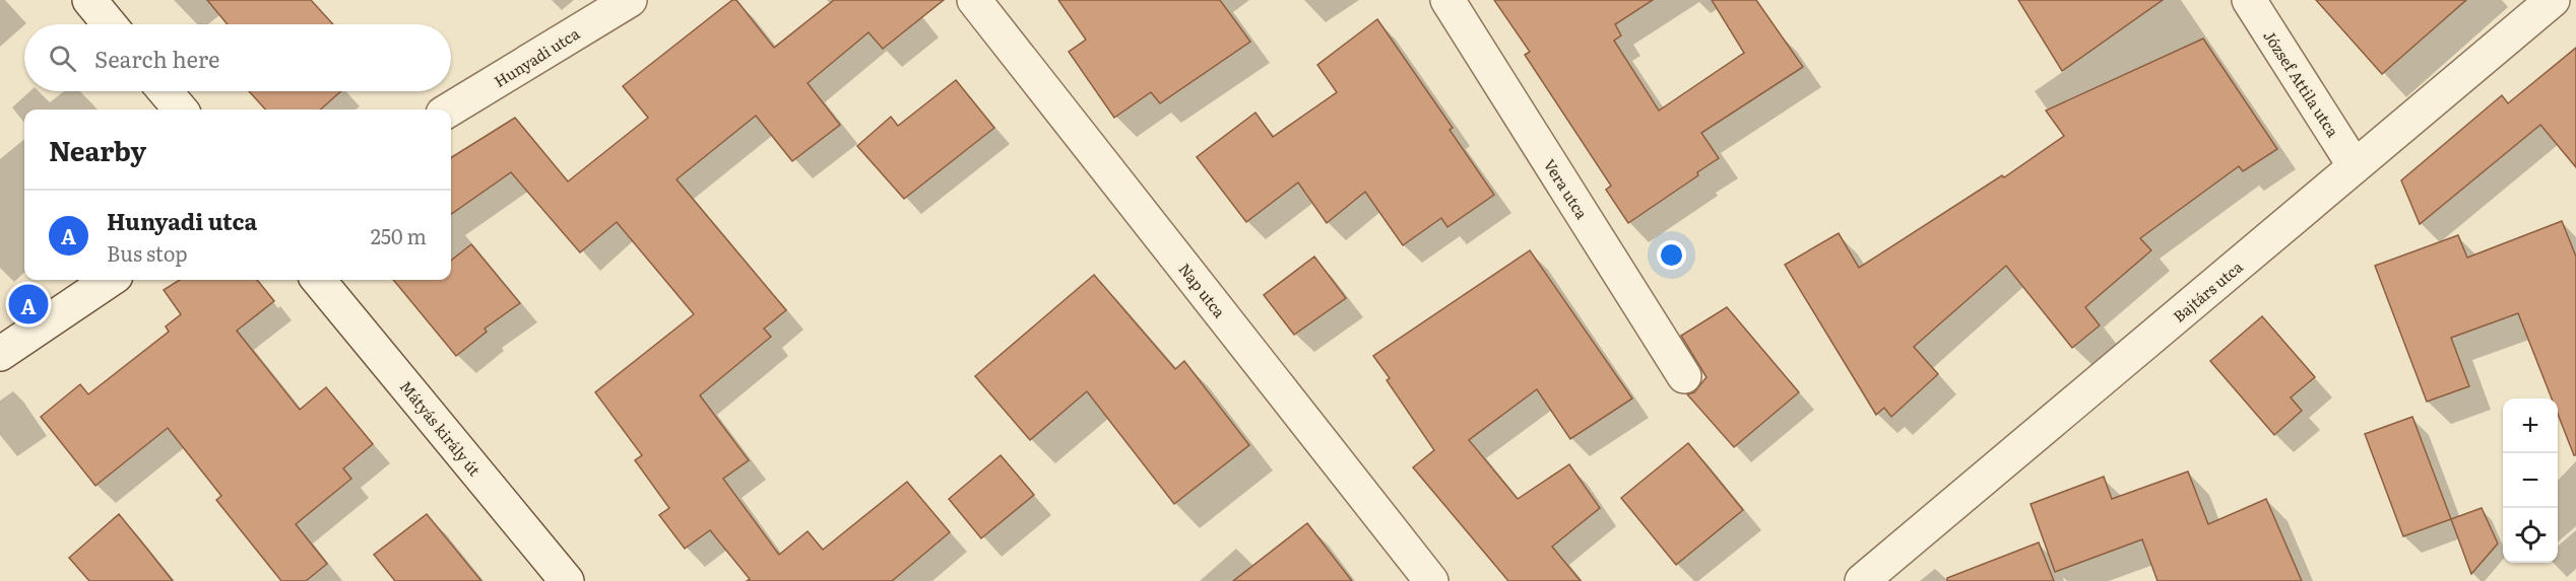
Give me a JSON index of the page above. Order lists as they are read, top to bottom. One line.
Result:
{"streets":{"street":["Hunyadi utca","József Attila utca","Vera utca","Nap utca","Bajtárs utca","Mátyás király út"]},"crossings":[["József Attila utca","Bajtárs utca"]],"page":{"search":"Search here","heading":"Nearby","list":[{"mark":"A","name":"Hunyadi utca","note":"Bus stop","value":"250 m"}],"pins":"A","map_buttons":["+","−"]}}
